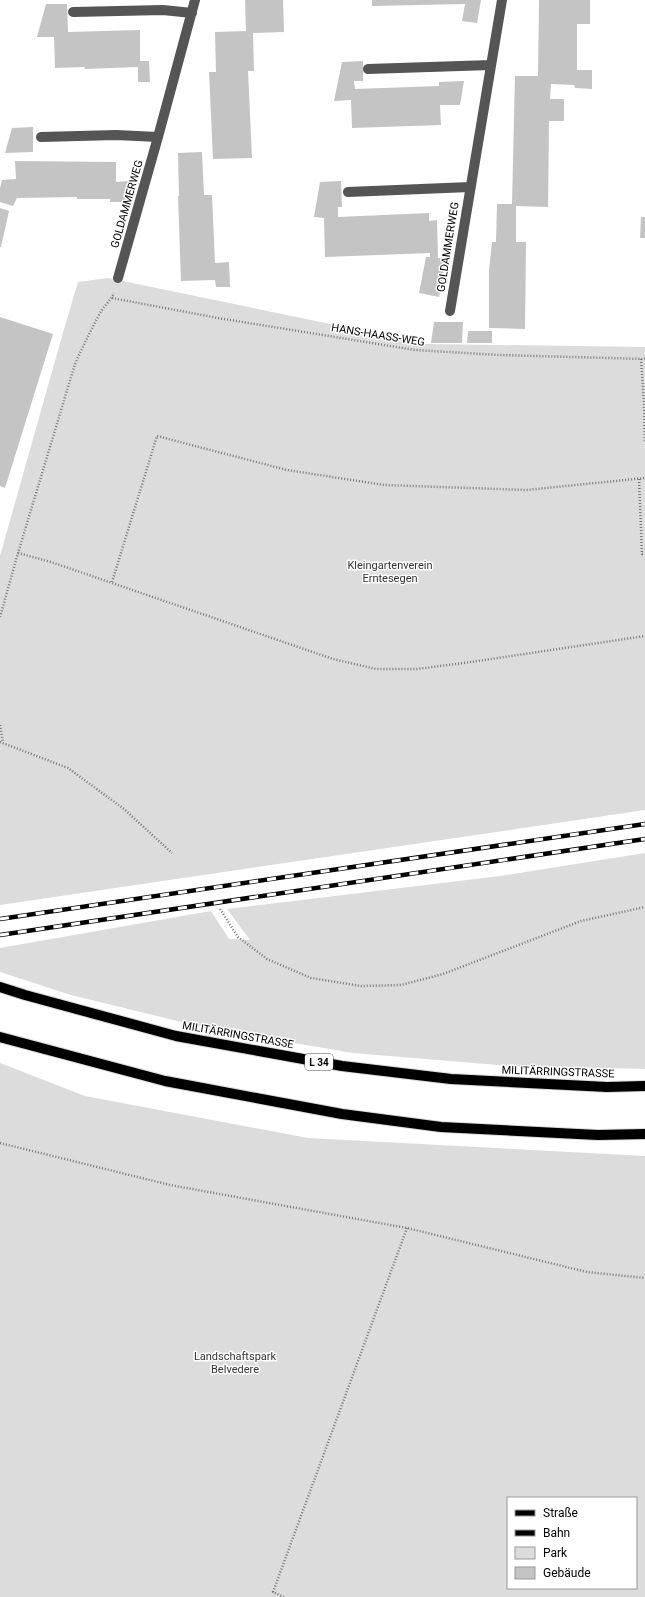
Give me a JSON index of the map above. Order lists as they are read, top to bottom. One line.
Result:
{"streets":{"main road":["MILITÄRRINGSTRASSE","L 34"],"street":["GOLDAMMERWEG"],"path":["HANS-HAASS-WEG"]},"parks":["Kleingartenverein Erntesegen","Landschaftspark Belvedere"],"legend":["Straße","Bahn","Park","Gebäude"]}
